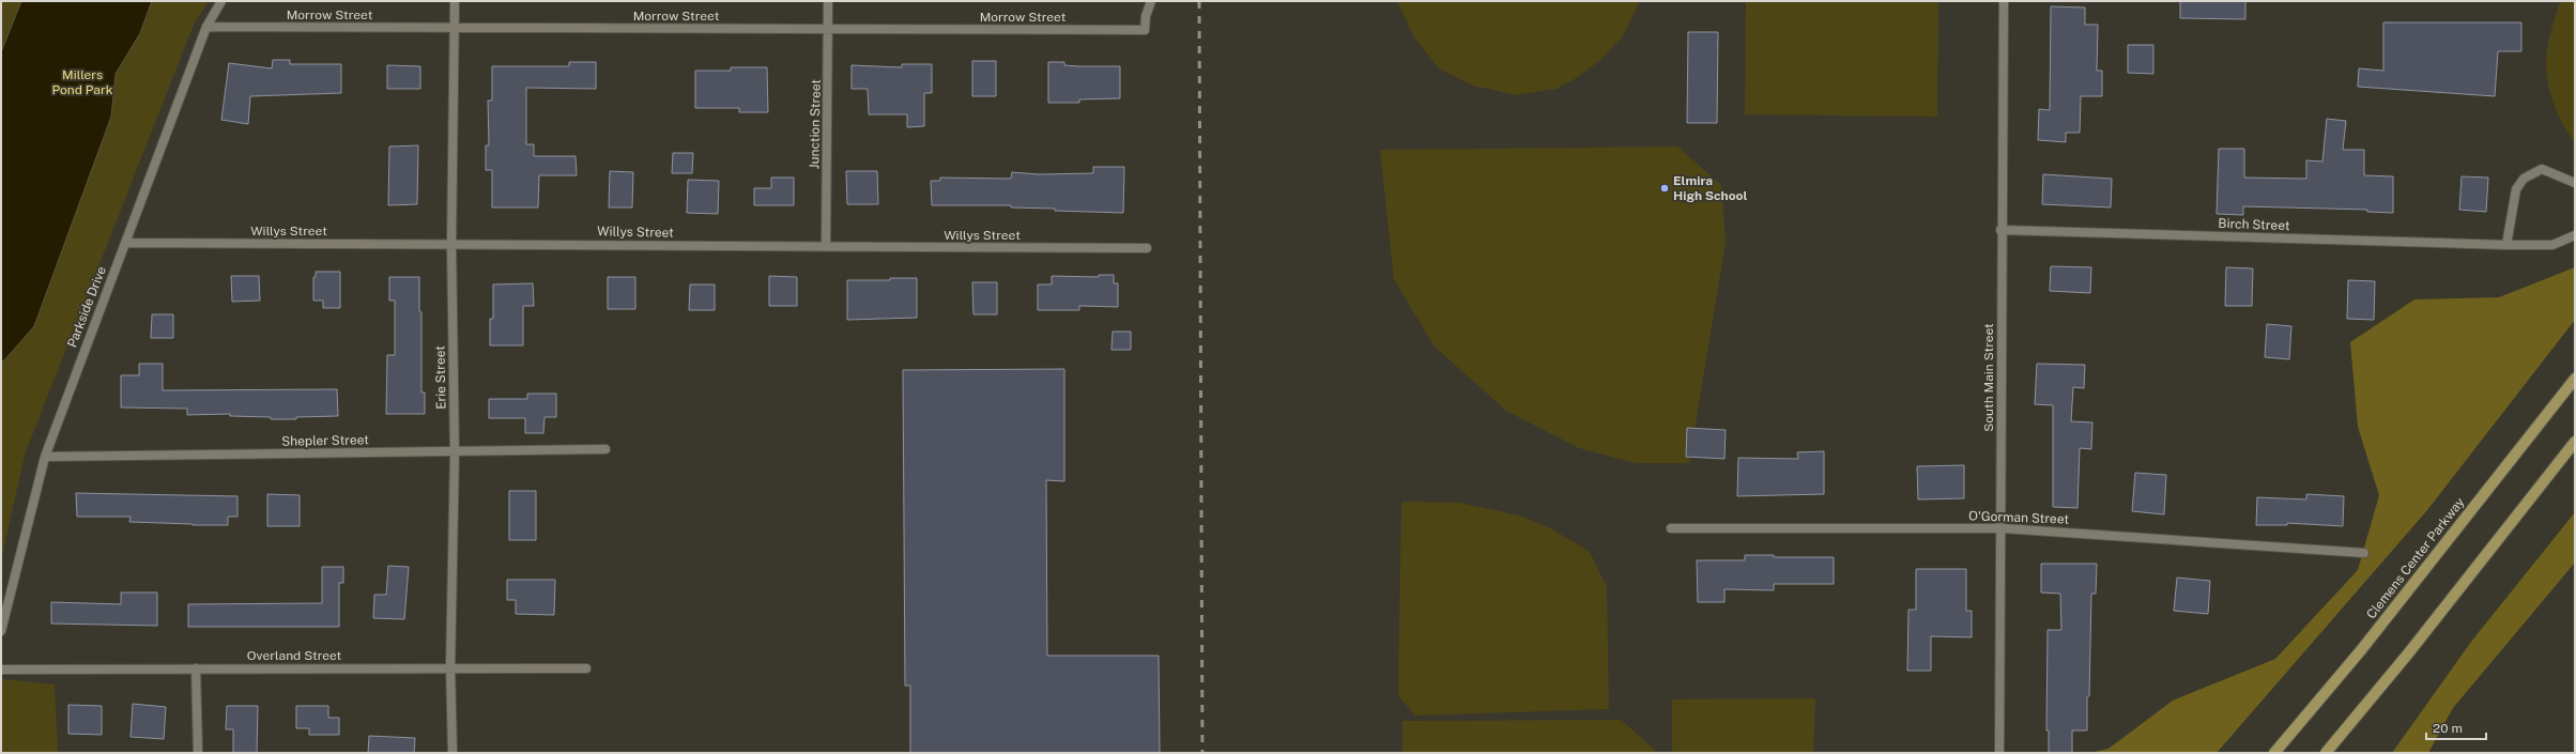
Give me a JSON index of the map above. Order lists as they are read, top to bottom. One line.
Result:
{"streets":{"main road":["Clemens Center Parkway"],"street":["Morrow Street","Junction Street","Birch Street","Willys Street","Parkside Drive","Erie Street","South Main Street","Shepler Street","O'Gorman Street","Overland Street"]},"crossings":[["Morrow Street","Junction Street"],["Morrow Street","Parkside Drive"],["Morrow Street","Erie Street"],["Junction Street","Willys Street"],["Birch Street","South Main Street"],["Willys Street","Parkside Drive"],["Willys Street","Erie Street"],["Parkside Drive","Shepler Street"],["Erie Street","Shepler Street"],["Erie Street","Overland Street"],["South Main Street","O'Gorman Street"]],"parks":["Millers Pond Park"],"places":["Elmira High School"],"scale_bar":"20 m"}
